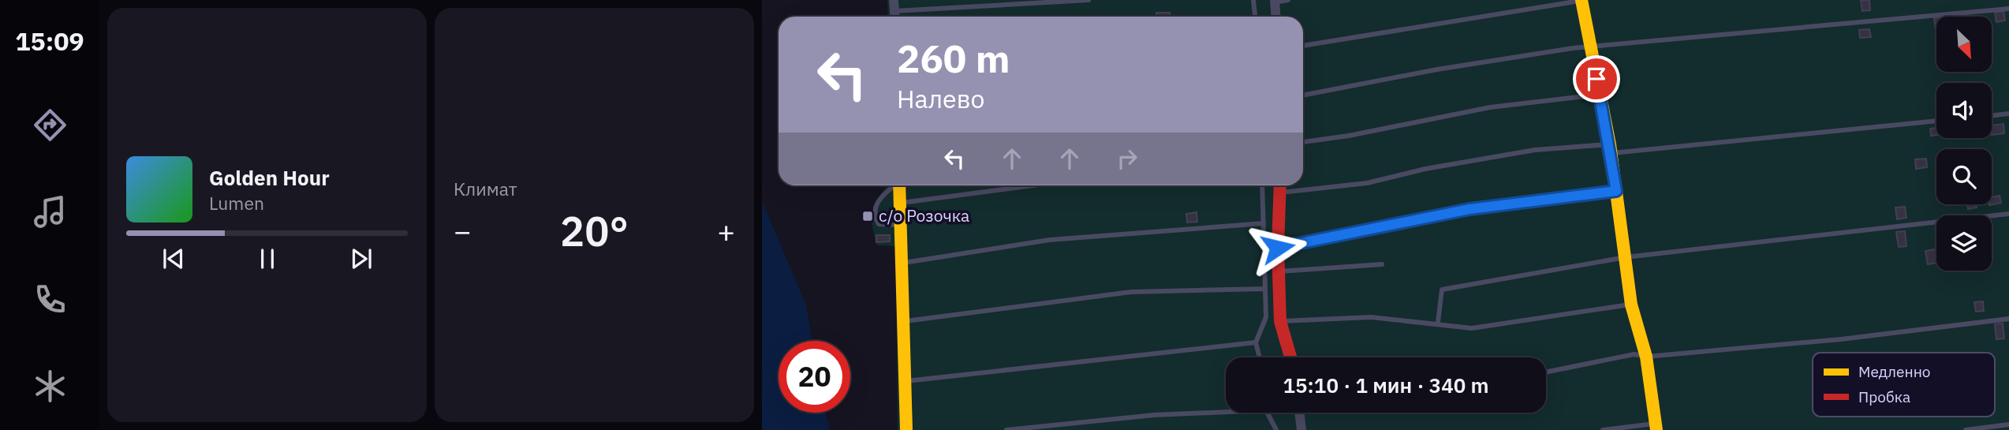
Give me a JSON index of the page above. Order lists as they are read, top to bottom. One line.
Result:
{"places":{"transit":["с/о Розочка"]},"legend":["Медленно","Пробка"],"north":"bottom right","page":{"tabs":"15:09","tile":"Климат","turn":["260 m","Налево"],"song":["Golden Hour","Lumen"],"heat":["−","20°","+"],"limit":"20","trip":"15:10 · 1 мин · 340 m"}}
